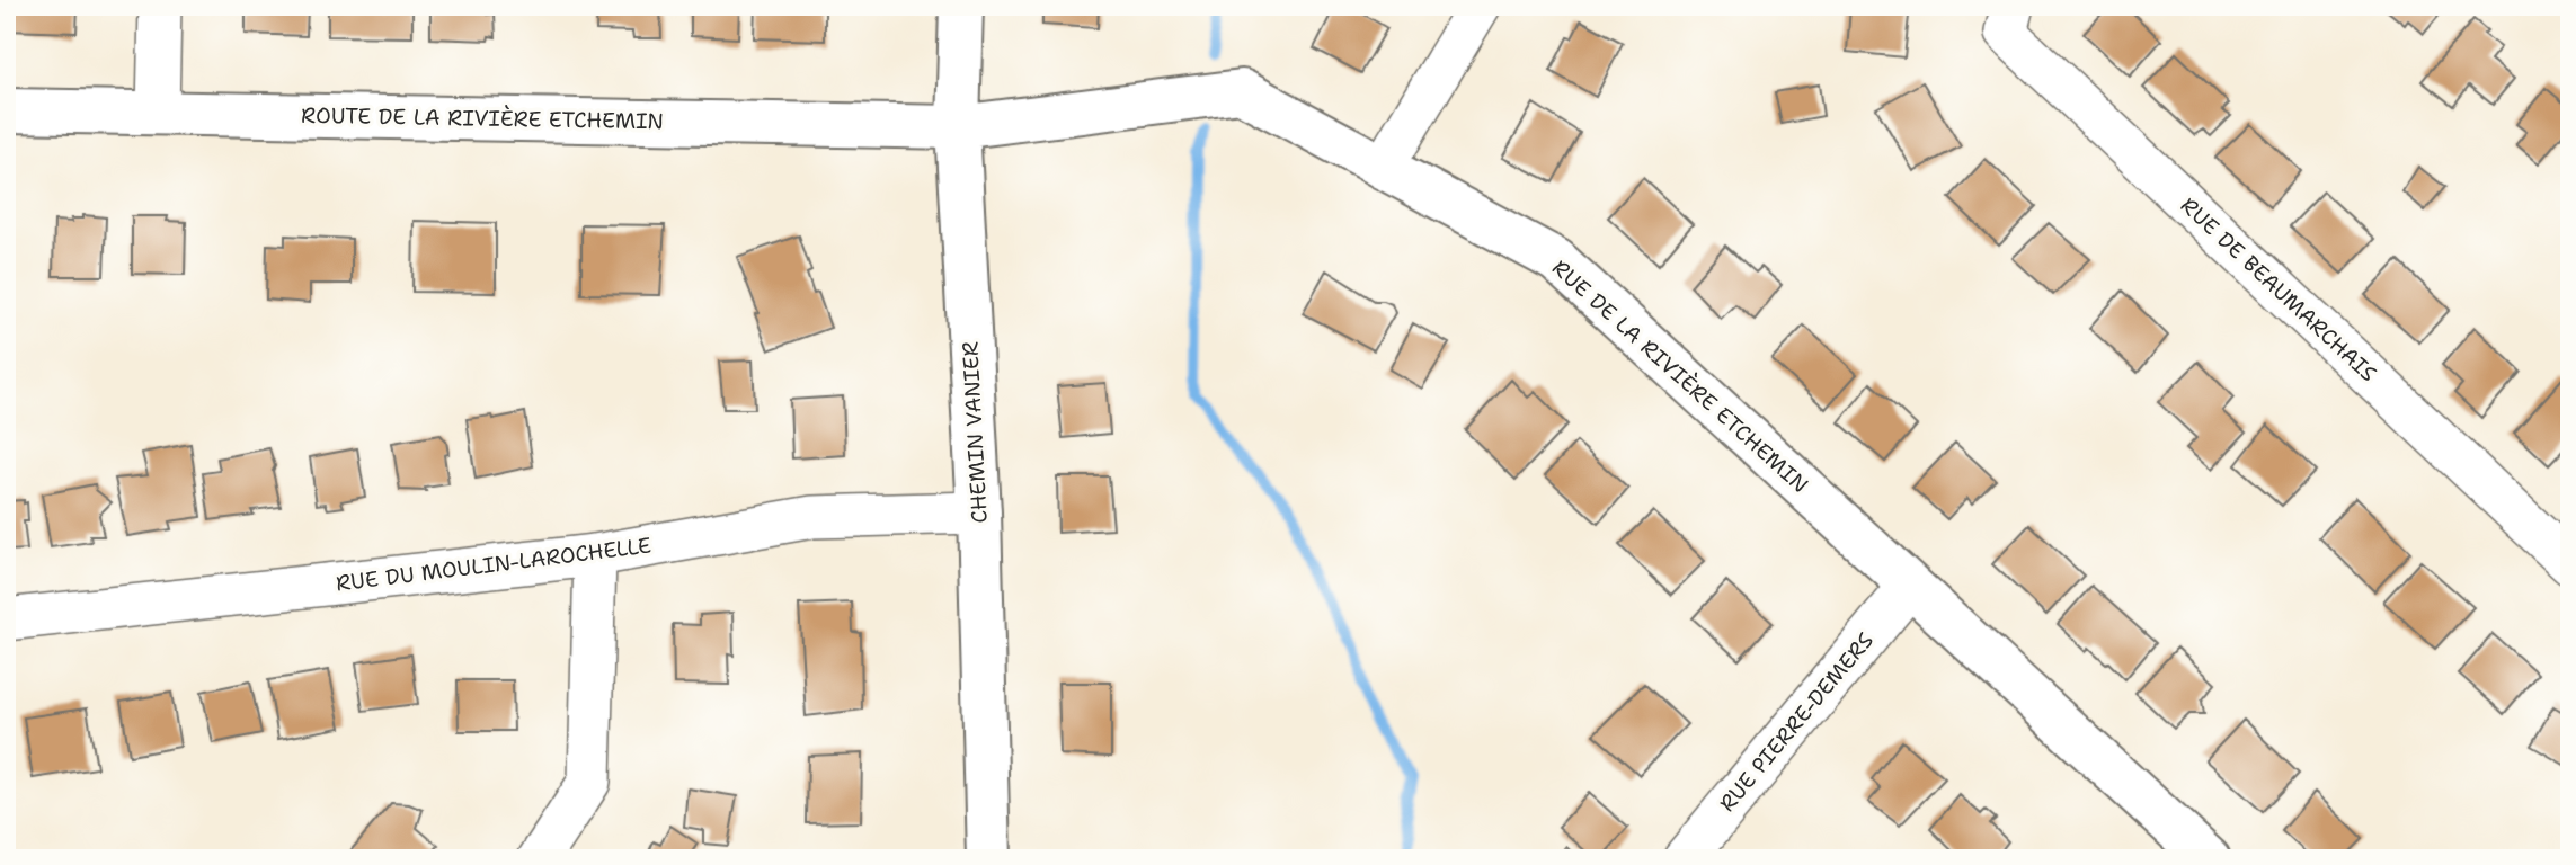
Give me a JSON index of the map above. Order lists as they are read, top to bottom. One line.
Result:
{"streets":{"street":["ROUTE DE LA RIVIÈRE ETCHEMIN","RUE DE BEAUMARCHAIS","RUE DE LA RIVIÈRE ETCHEMIN","CHEMIN VANIER","RUE DU MOULIN-LAROCHELLE","RUE PIERRE-DEMERS"]},"crossings":[["ROUTE DE LA RIVIÈRE ETCHEMIN","RUE DE LA RIVIÈRE ETCHEMIN"],["ROUTE DE LA RIVIÈRE ETCHEMIN","CHEMIN VANIER"],["RUE DE LA RIVIÈRE ETCHEMIN","CHEMIN VANIER"],["RUE DE LA RIVIÈRE ETCHEMIN","RUE PIERRE-DEMERS"],["CHEMIN VANIER","RUE DU MOULIN-LAROCHELLE"]]}
